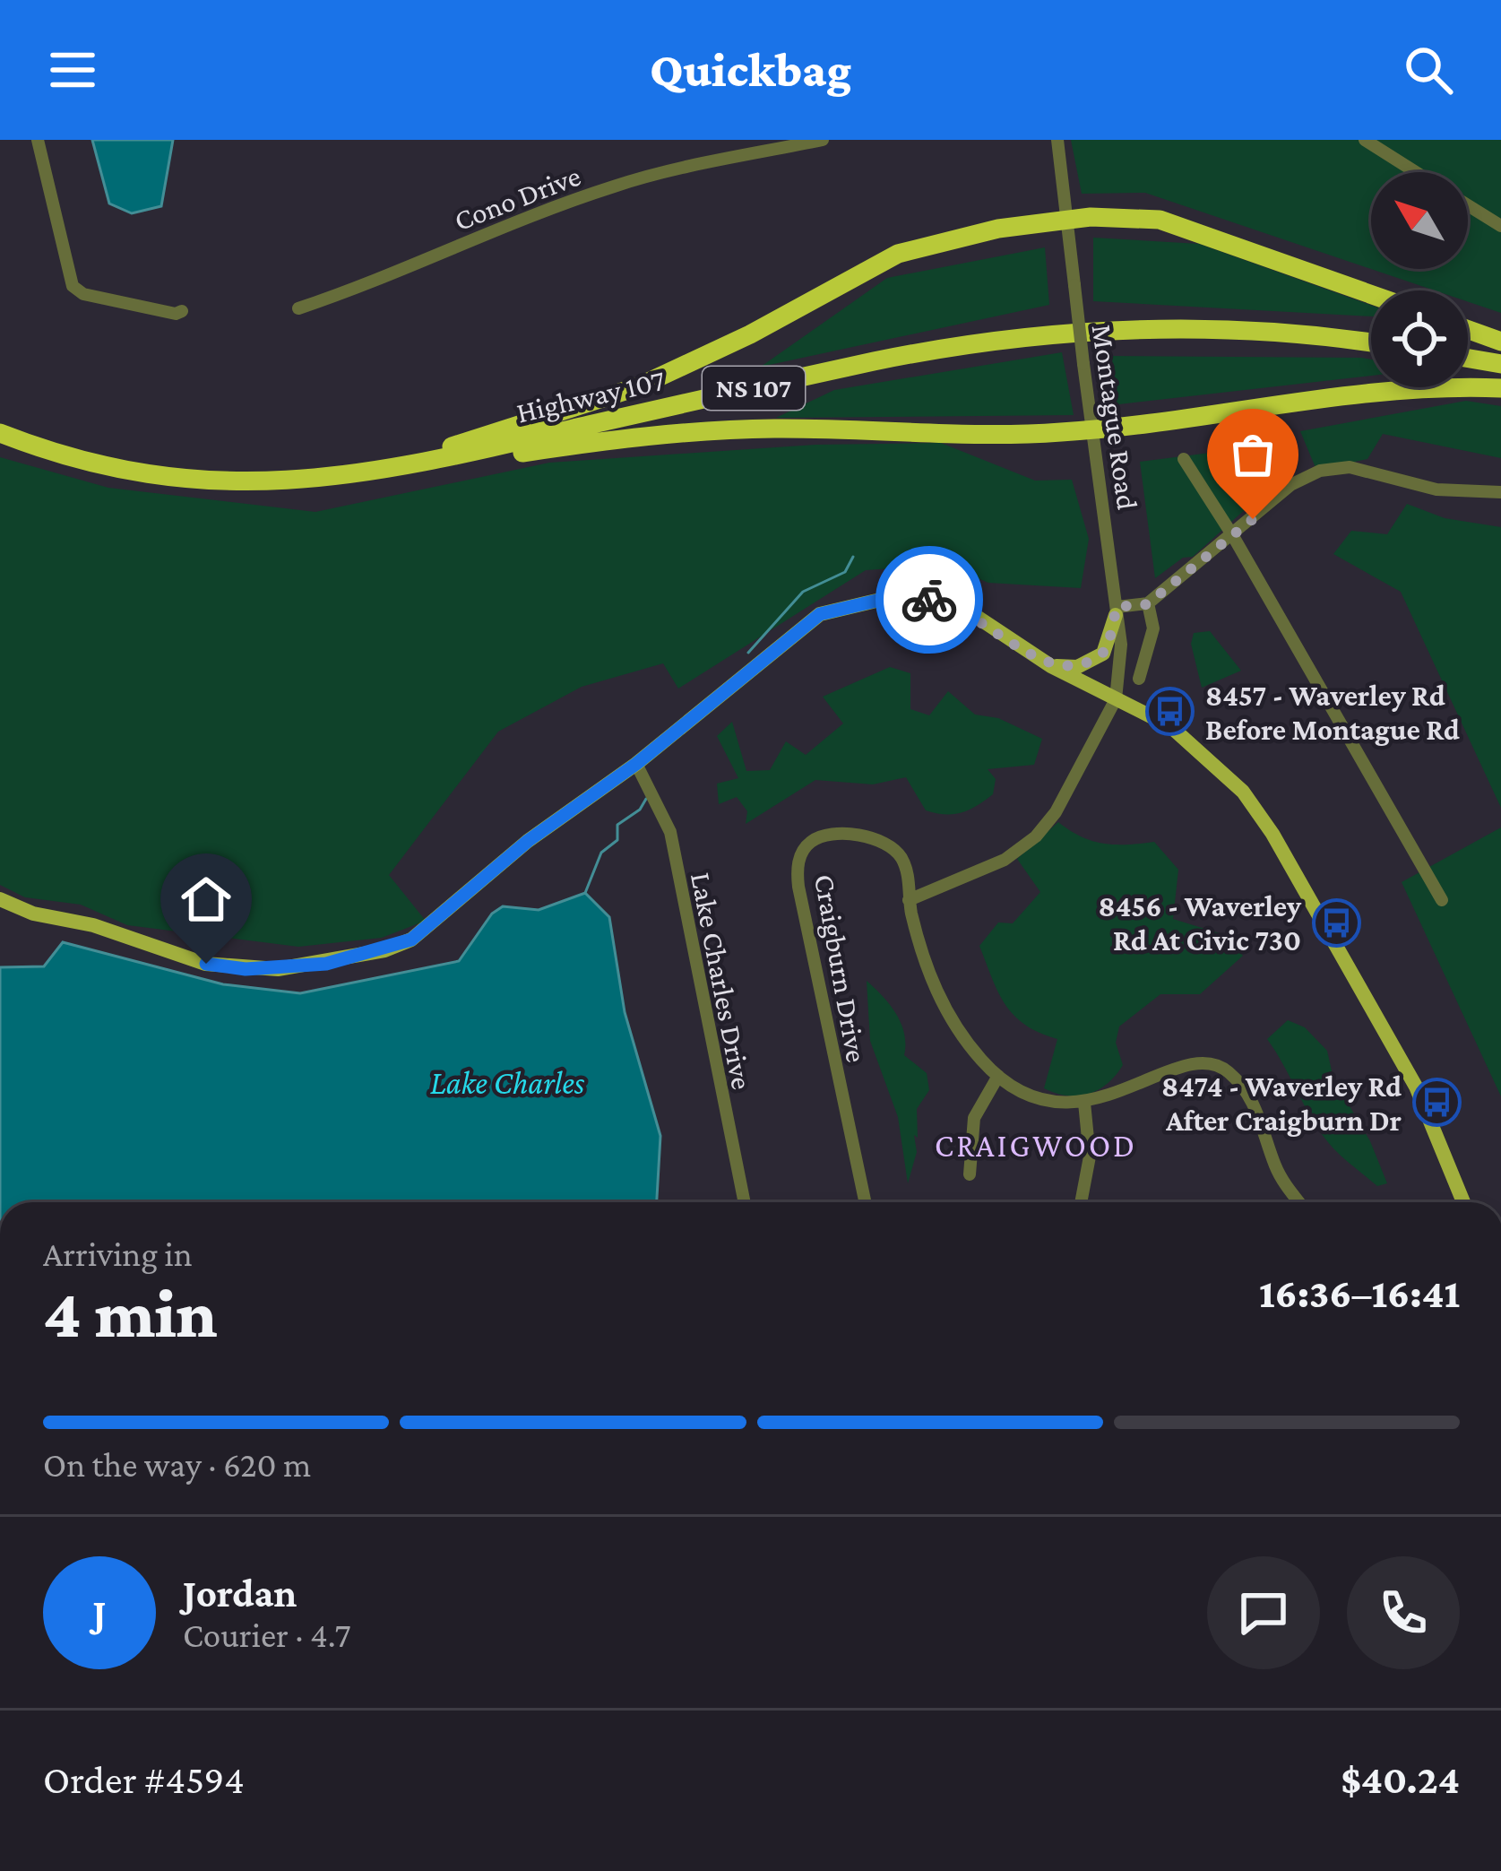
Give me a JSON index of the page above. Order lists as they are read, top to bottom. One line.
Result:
{"streets":{"highway":["NS 107","Highway 107"],"street":["Cono Drive","Montague Road","Craigburn Drive","Lake Charles Drive"]},"districts":["CRAIGWOOD"],"water":["Lake Charles"],"places":{"bus stop":["8457 - Waverley Rd Before Montague Rd","8456 - Waverley Rd At Civic 730","8474 - Waverley Rd After Craigburn Dr"]},"north":"top left","page":{"header":"Quickbag","heading":["4 min","Arriving in","16:36–16:41"],"panel":["Jordan","Courier · 4.7","Order #4594","$40.24"],"bar":"On the way · 620 m","round":"J"}}
